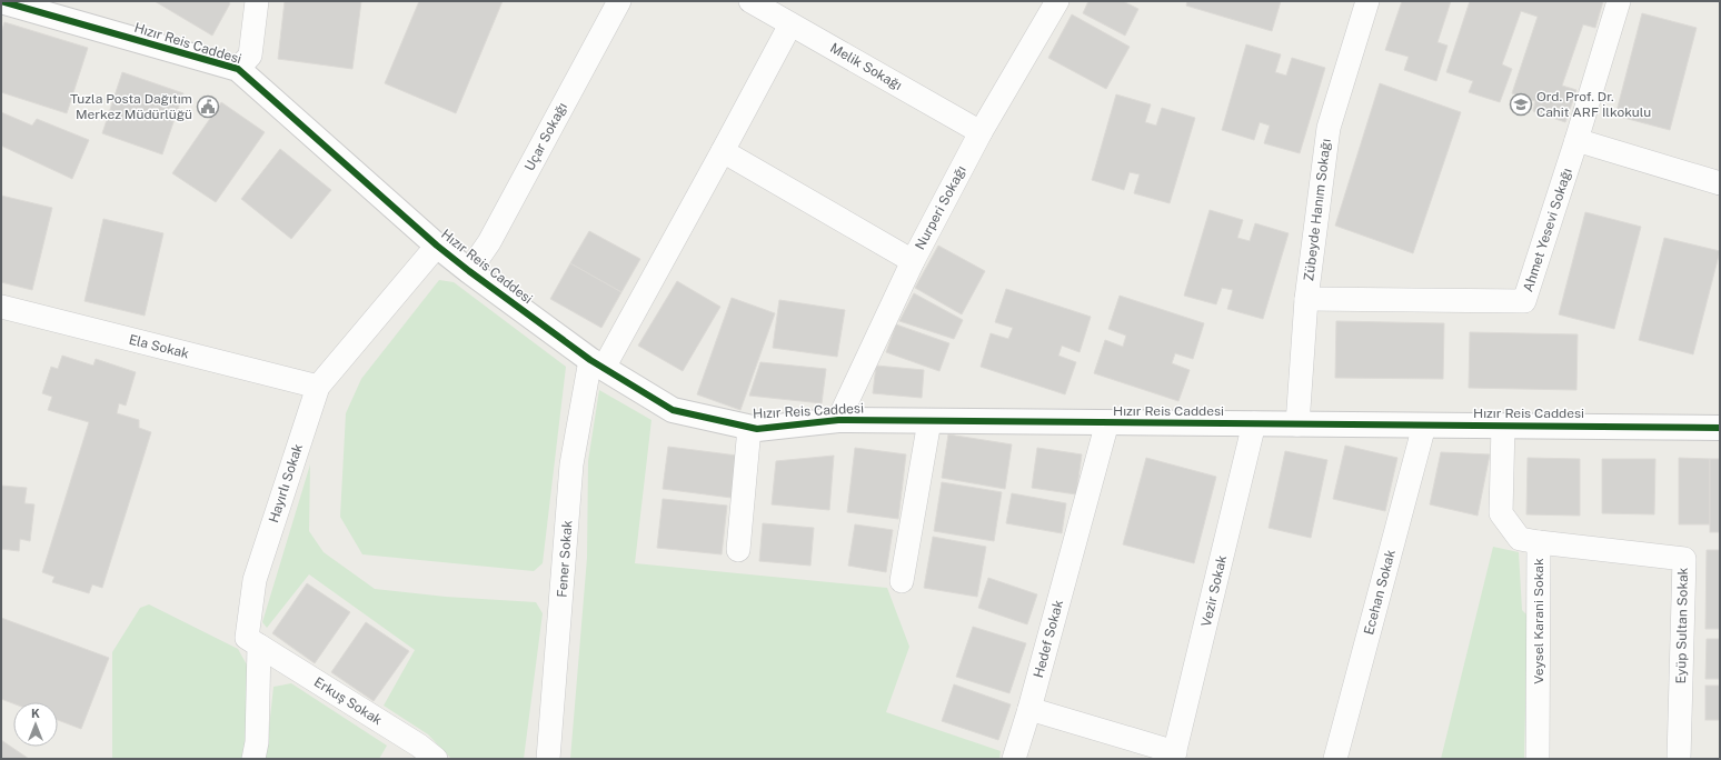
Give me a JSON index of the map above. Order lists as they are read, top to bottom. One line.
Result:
{"streets":{"street":["Hızır Reis Caddesi","Melik Sokağı","Uçar Sokağı","Nurperi Sokağı","Zübeyde Hanım Sokağı","Ahmet Yesevi Sokağı","Ela Sokak","Hayırlı Sokak","Fener Sokak","Vezir Sokak","Ecehan Sokak","Veysel Karani Sokak","Eyüp Sultan Sokak","Hedef Sokak","Erkuş Sokak"]},"crossings":[["Hızır Reis Caddesi","Uçar Sokağı"],["Hızır Reis Caddesi","Nurperi Sokağı"],["Hızır Reis Caddesi","Zübeyde Hanım Sokağı"],["Hızır Reis Caddesi","Hayırlı Sokak"],["Hızır Reis Caddesi","Fener Sokak"],["Hızır Reis Caddesi","Vezir Sokak"],["Hızır Reis Caddesi","Ecehan Sokak"],["Hızır Reis Caddesi","Veysel Karani Sokak"],["Hızır Reis Caddesi","Hedef Sokak"],["Melik Sokağı","Nurperi Sokağı"],["Melik Sokağı","Fener Sokak"],["Zübeyde Hanım Sokağı","Ahmet Yesevi Sokağı"],["Ela Sokak","Hayırlı Sokak"],["Hayırlı Sokak","Erkuş Sokak"],["Veysel Karani Sokak","Eyüp Sultan Sokak"]],"places":{"school or university":["Ord. Prof. Dr. Cahit ARF İlkokulu"],"public building":["Tuzla Posta Dağıtım Merkez Müdürlüğü"]},"north":"top"}
